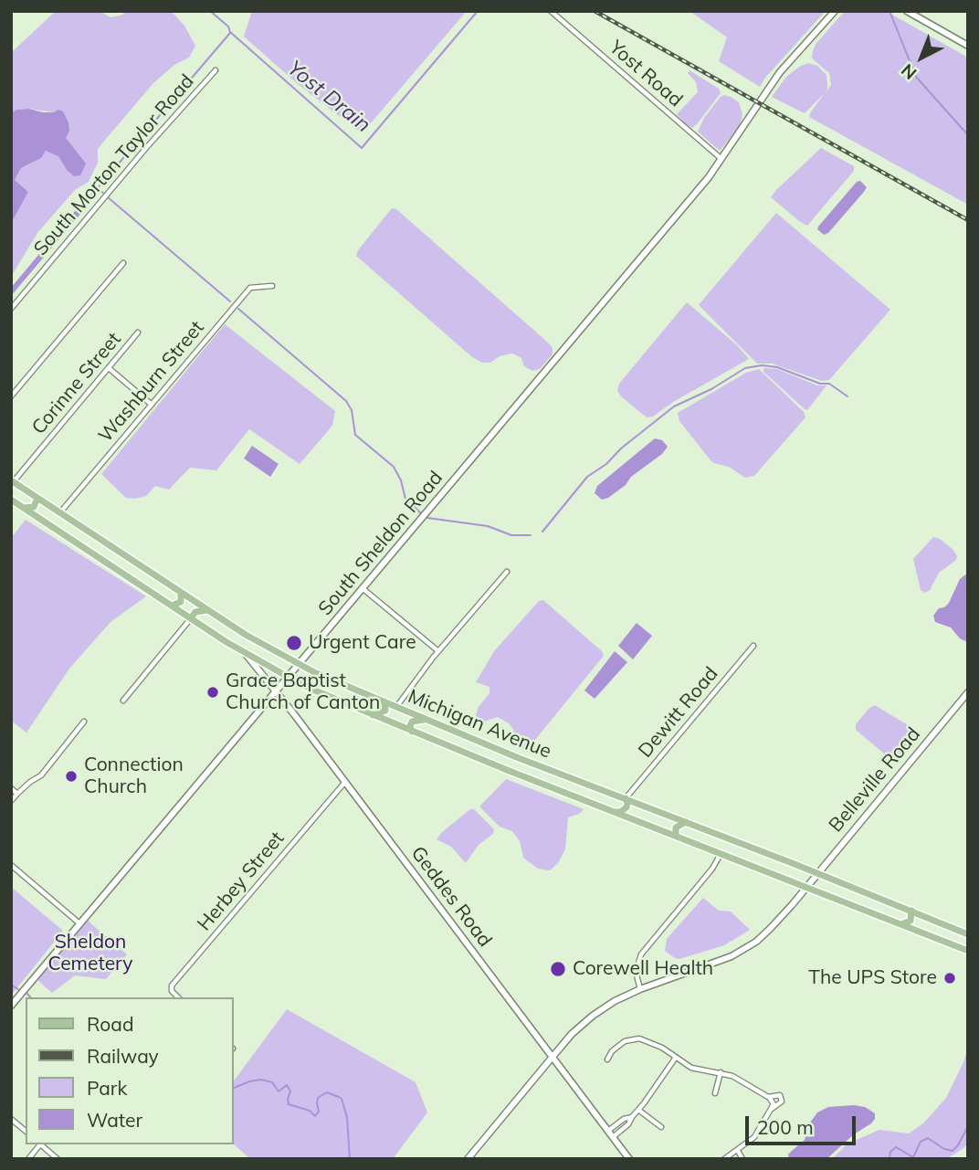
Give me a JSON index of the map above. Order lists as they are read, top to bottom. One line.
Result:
{"streets":{"main road":["Michigan Avenue"],"street":["Yost Road","South Morton Taylor Road","Washburn Street","Corinne Street","South Sheldon Road","Dewitt Road","Belleville Road","Herbey Street","Geddes Road"]},"crossings":[["Yost Road","South Sheldon Road"],["Washburn Street","Michigan Avenue"],["Corinne Street","Michigan Avenue"],["South Sheldon Road","Michigan Avenue"],["South Sheldon Road","Geddes Road"],["Dewitt Road","Michigan Avenue"],["Michigan Avenue","Belleville Road"],["Michigan Avenue","Geddes Road"],["Belleville Road","Geddes Road"],["Herbey Street","Geddes Road"]],"water":["Yost Drain"],"parks":["Sheldon Cemetery"],"places":["Urgent Care","Grace Baptist Church of Canton","Connection Church","Corewell Health","The UPS Store"],"legend":["Road","Railway","Park","Water"],"scale_bar":"200 m","north":"bottom left"}
